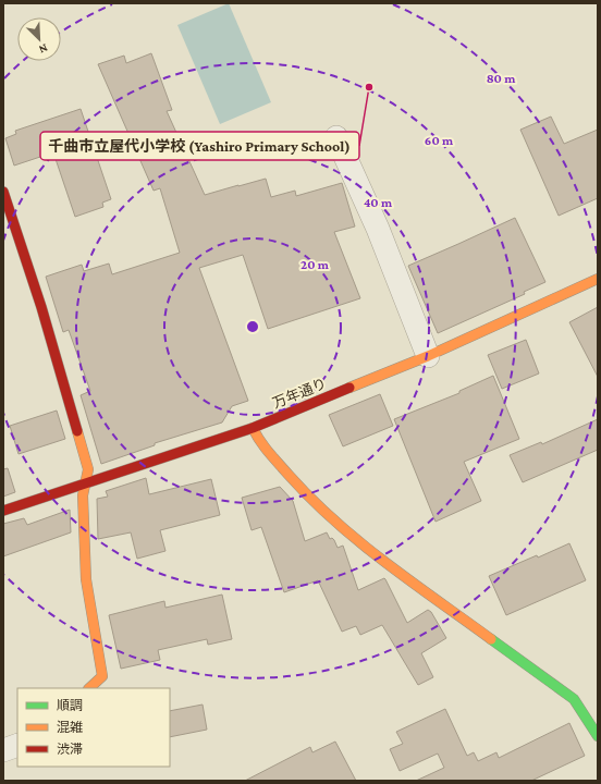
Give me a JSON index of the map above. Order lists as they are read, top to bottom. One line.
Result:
{"streets":{"street":["万年通り"]},"places":["千曲市立屋代小学校 (Yashiro Primary School)"],"legend":["順調","混雑","渋滞"],"north":"bottom right","rings":["80 m","60 m","40 m","20 m"]}
